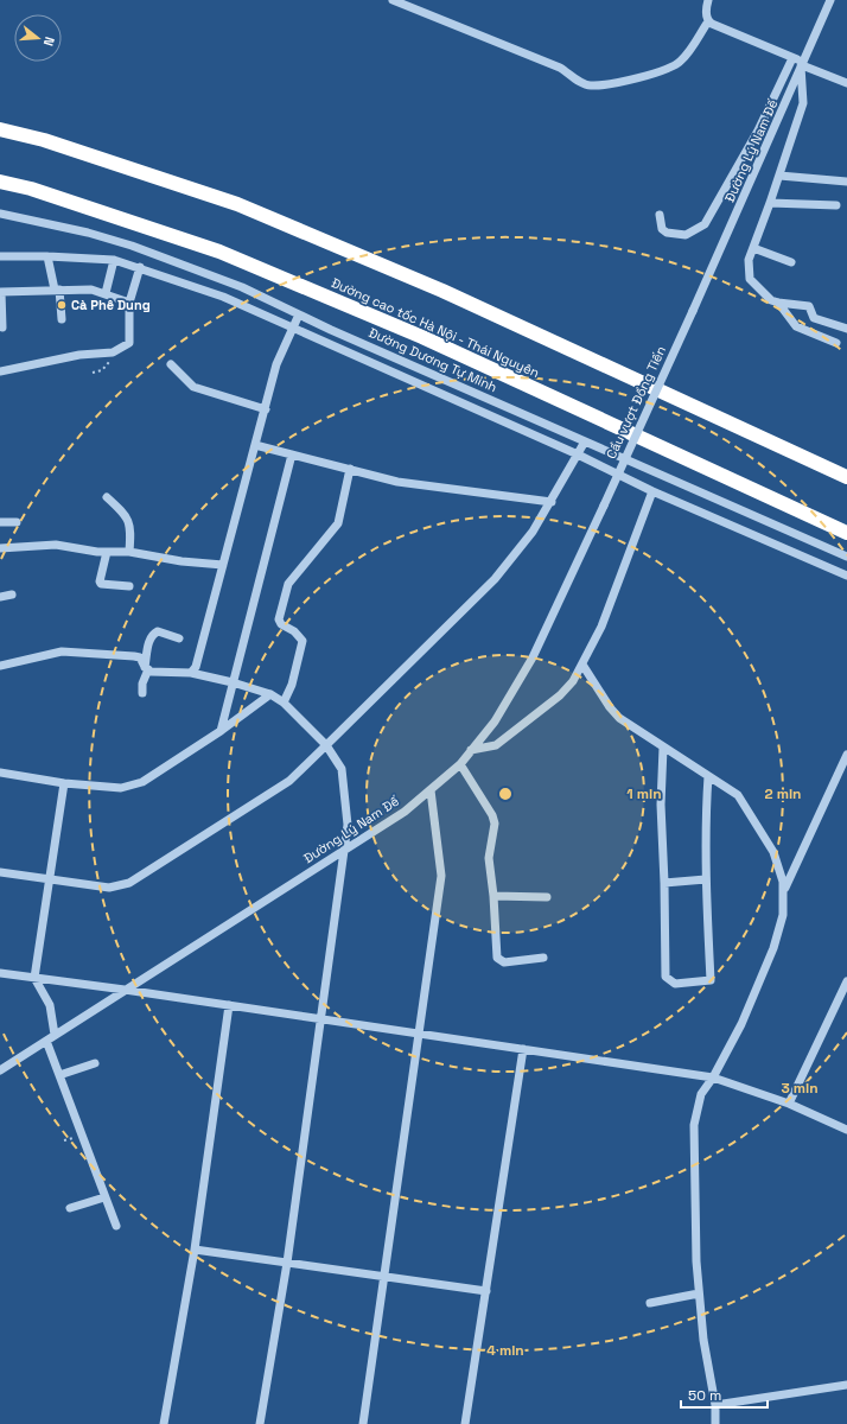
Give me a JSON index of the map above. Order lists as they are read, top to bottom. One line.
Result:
{"streets":{"highway":["Đường cao tốc Hà Nội - Thái Nguyên"],"street":["Đường Lý Nam Đế","Đường Dương Tự Minh","Cầu vượt Đồng Tiến"]},"crossings":[["Đường Lý Nam Đế","Cầu vượt Đồng Tiến"]],"places":["Cà Phê Dung"],"scale_bar":"50 m","north":"right","rings":["1 min","2 min","3 min","4 min"]}
